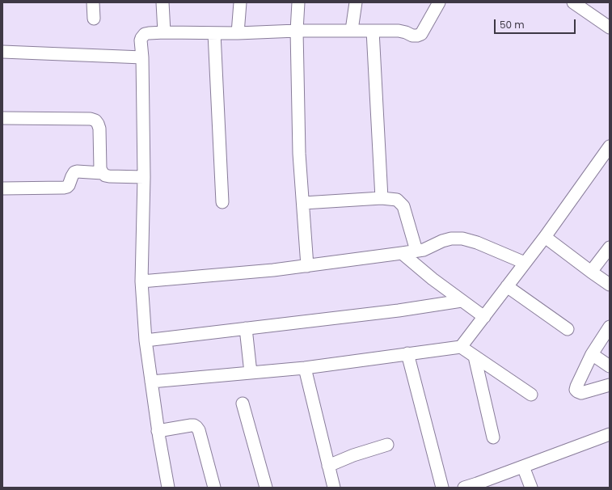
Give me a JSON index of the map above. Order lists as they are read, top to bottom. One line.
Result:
{"scale_bar":"50 m"}
